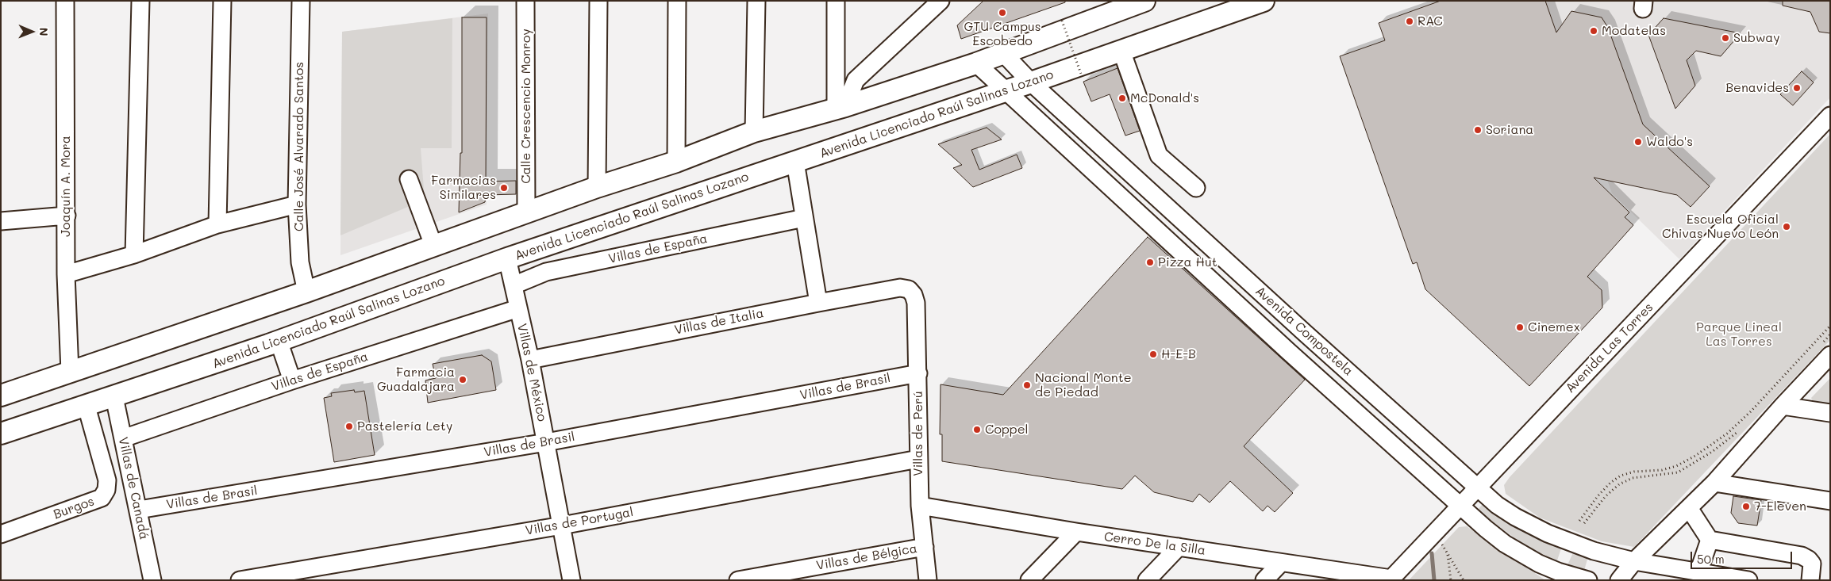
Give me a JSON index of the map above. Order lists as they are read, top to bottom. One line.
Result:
{"streets":{"main road":["Avenida Licenciado Raúl Salinas Lozano"],"street":["Calle Crescencio Monroy","Calle José Alvarado Santos","Joaquín A. Mora","Villas de España","Villas de Italia","Avenida Compostela","Avenida Las Torres","Villas de México","Villas de Brasil","Villas de Perú","Villas de Canadá","Burgos","Villas de Portugal","Cerro De la Silla","Villas de Bélgica"]},"crossings":[["Avenida Licenciado Raúl Salinas Lozano","Avenida Compostela"],["Avenida Licenciado Raúl Salinas Lozano","Villas de México"],["Avenida Licenciado Raúl Salinas Lozano","Villas de Canadá"],["Avenida Licenciado Raúl Salinas Lozano","Burgos"],["Villas de España","Villas de México"],["Villas de España","Villas de Canadá"],["Villas de Italia","Villas de México"],["Villas de Italia","Villas de Perú"],["Avenida Compostela","Avenida Las Torres"],["Avenida Las Torres","Cerro De la Silla"],["Villas de México","Villas de Brasil"],["Villas de México","Villas de Portugal"],["Villas de Brasil","Villas de Perú"],["Villas de Brasil","Villas de Canadá"],["Villas de Perú","Villas de Portugal"],["Villas de Perú","Cerro De la Silla"],["Villas de Perú","Villas de Bélgica"]],"parks":["Parque Lineal Las Torres"],"places":["GTU Campus Escobedo","RAC","Modatelas","Subway","Benavides","McDonald's","Soriana","Waldo's","Farmacias Similares","Escuela Oficial Chivas Nuevo León","Pizza Hut","Cinemex","H-E-B","Farmacia Guadalajara","Nacional Monte de Piedad","Pastelería Lety","Coppel","7-Eleven"],"scale_bar":"50 m","north":"right"}
